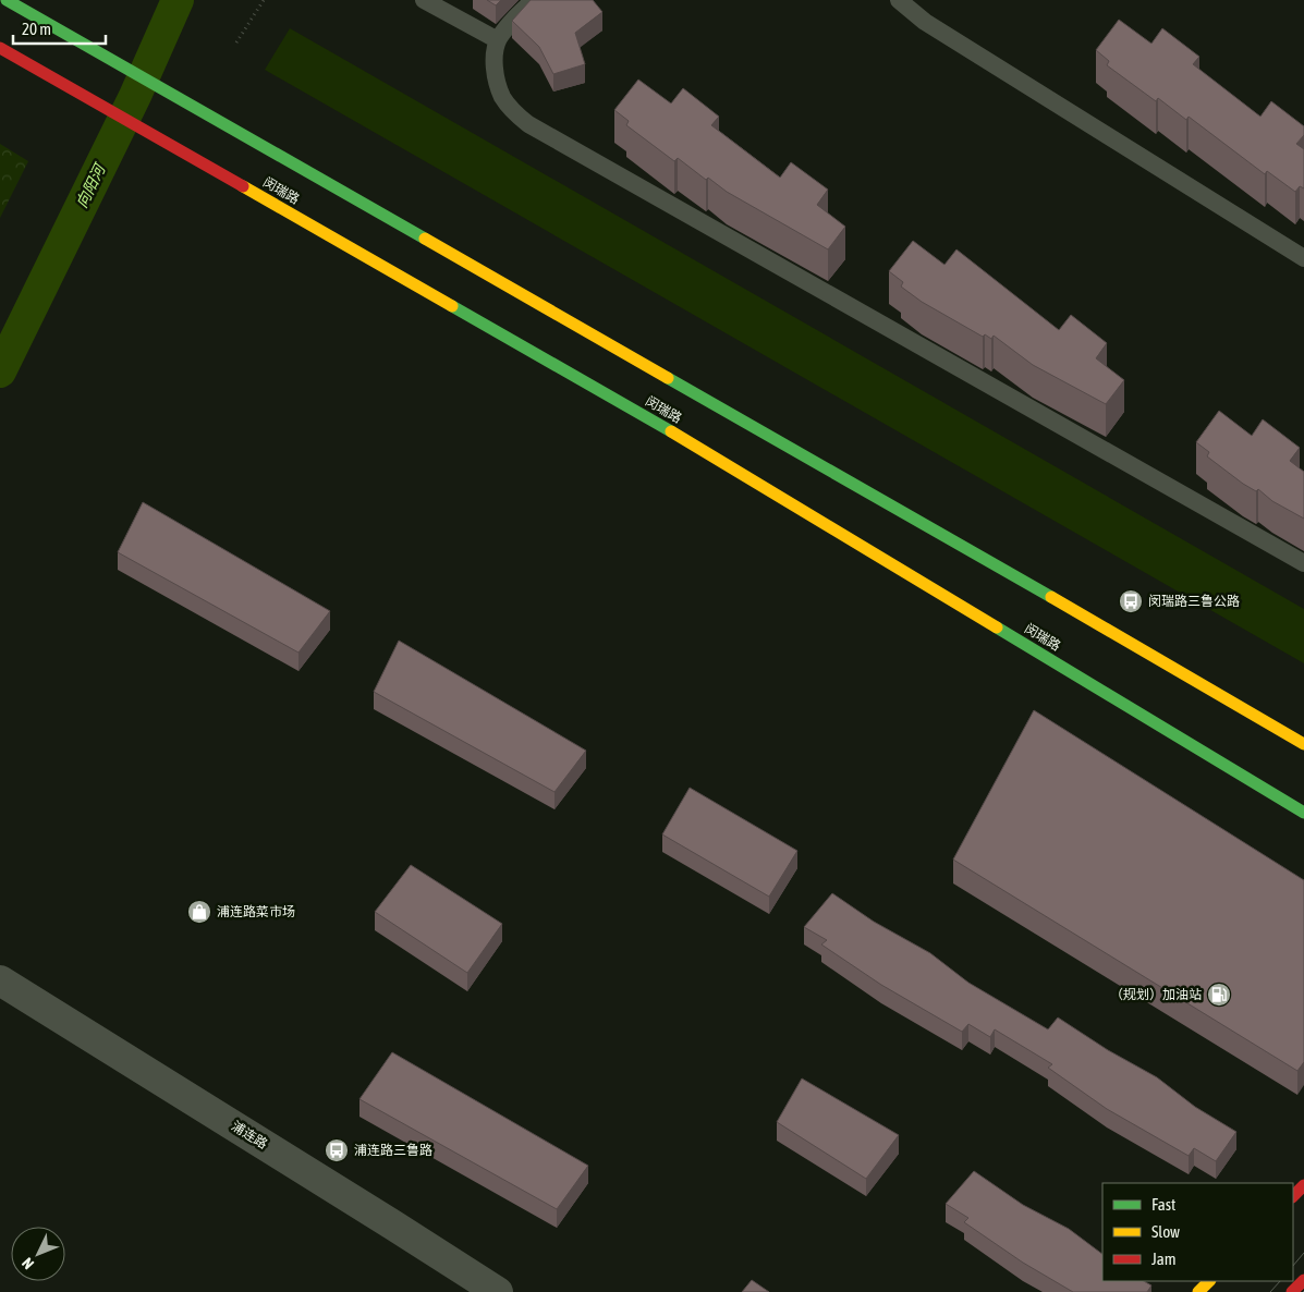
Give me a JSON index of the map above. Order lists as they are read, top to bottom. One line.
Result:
{"streets":{"main road":["闵瑞路"],"street":["浦连路"]},"water":["向阳河"],"places":{"bus stop":["闵瑞路三鲁公路","浦连路三鲁路"],"shop":["浦连路菜市场"],"fuel station":["（规划）加油站"]},"legend":["Fast","Slow","Jam"],"scale_bar":"20 m","north":"bottom left"}
